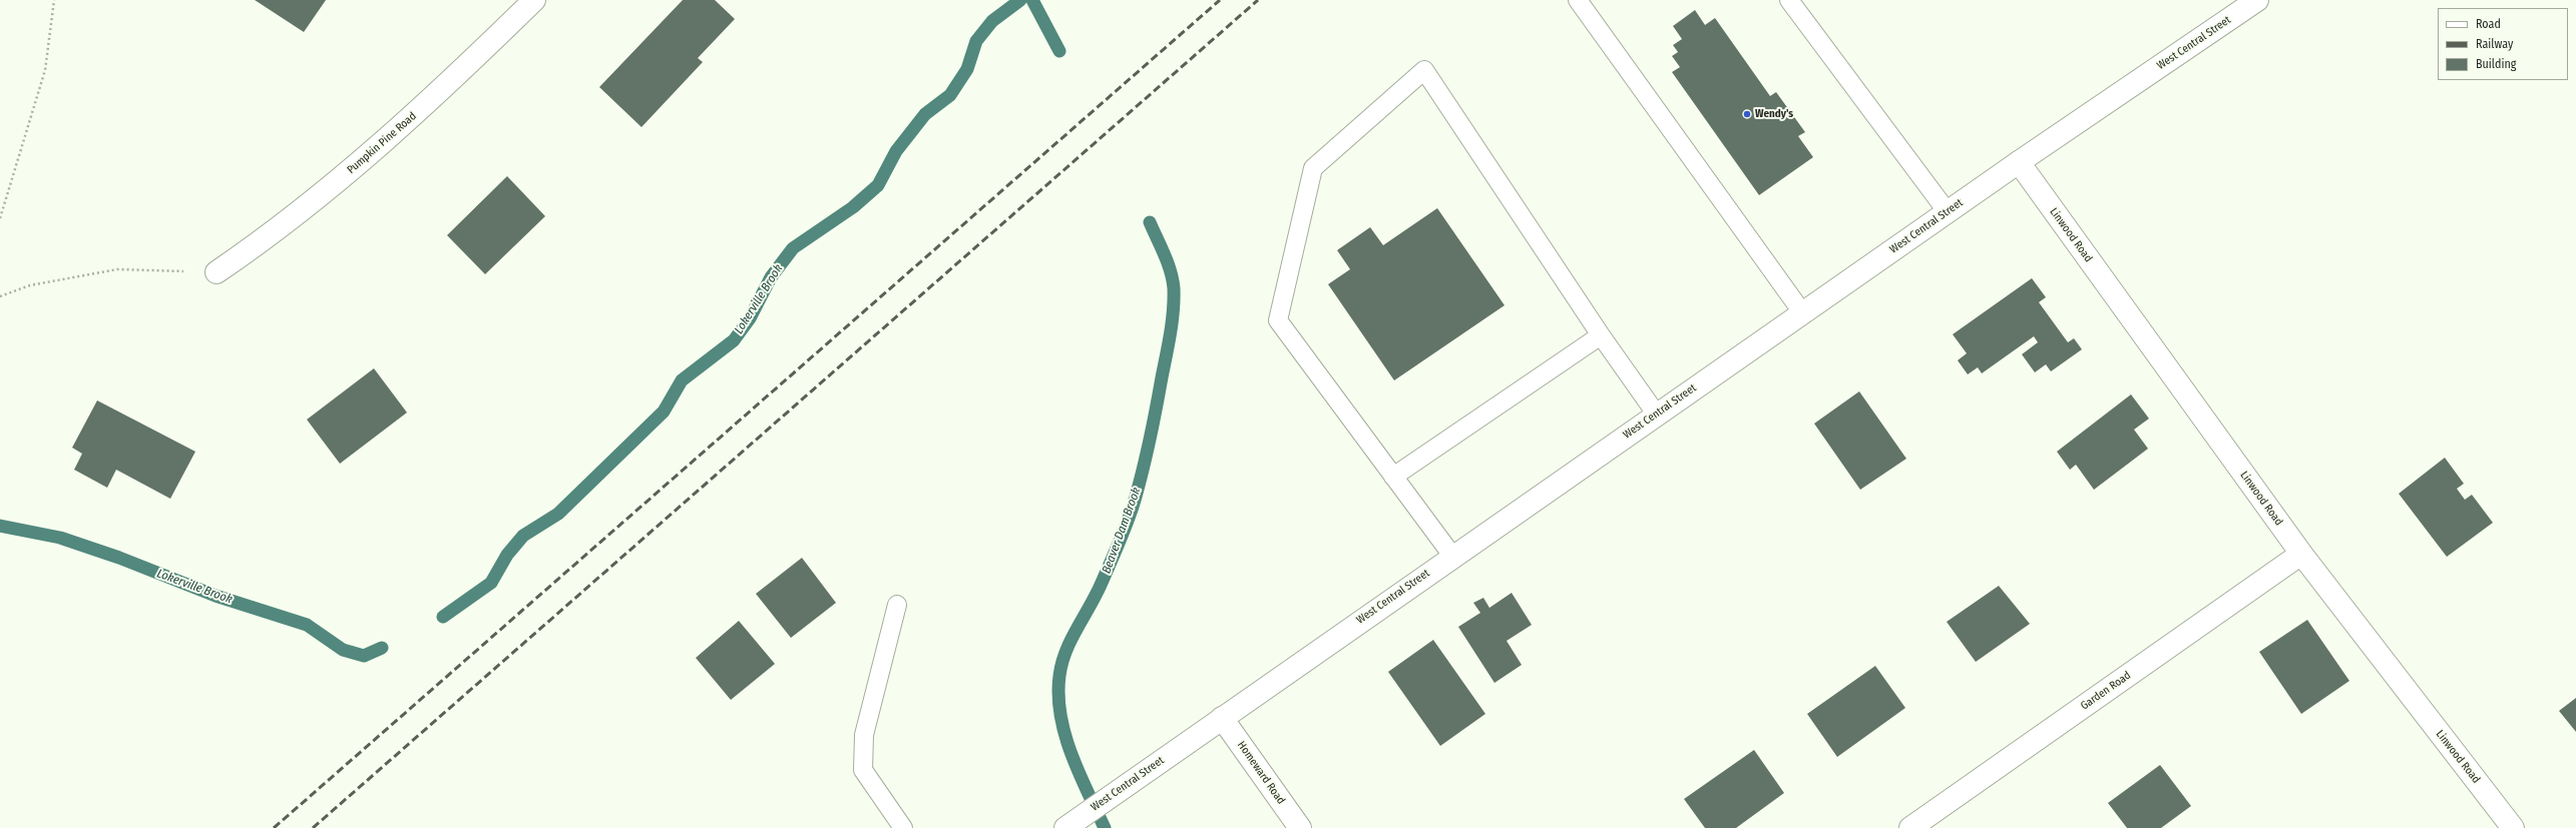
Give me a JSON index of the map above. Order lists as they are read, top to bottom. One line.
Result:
{"streets":{"street":["West Central Street","Pumpkin Pine Road","Linwood Road","Garden Road","Homeward Road"]},"crossings":[["West Central Street","Linwood Road"],["West Central Street","Homeward Road"],["Linwood Road","Garden Road"]],"water":["Lokerville Brook","Beaver Dam Brook"],"places":["Wendy's"],"legend":["Road","Railway","Building"]}
